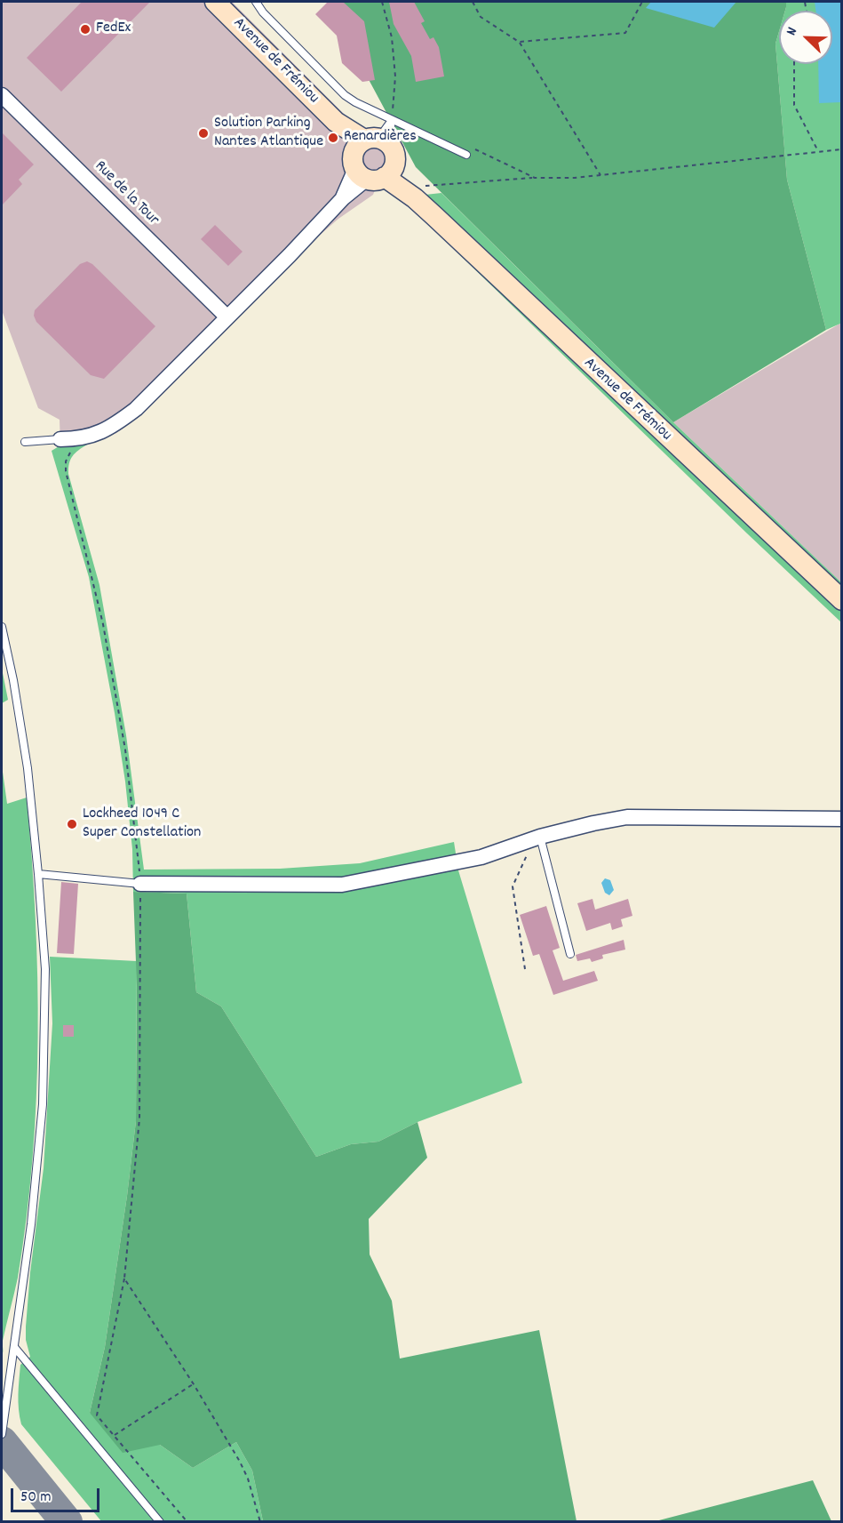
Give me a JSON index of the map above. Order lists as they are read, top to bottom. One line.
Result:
{"streets":{"main road":["Avenue de Frémiou"],"street":["Rue de la Tour"]},"places":["FedEx","Solution Parking Nantes Atlantique","Renardières","Lockheed 1049 C Super Constellation"],"scale_bar":"50 m","north":"top left"}
